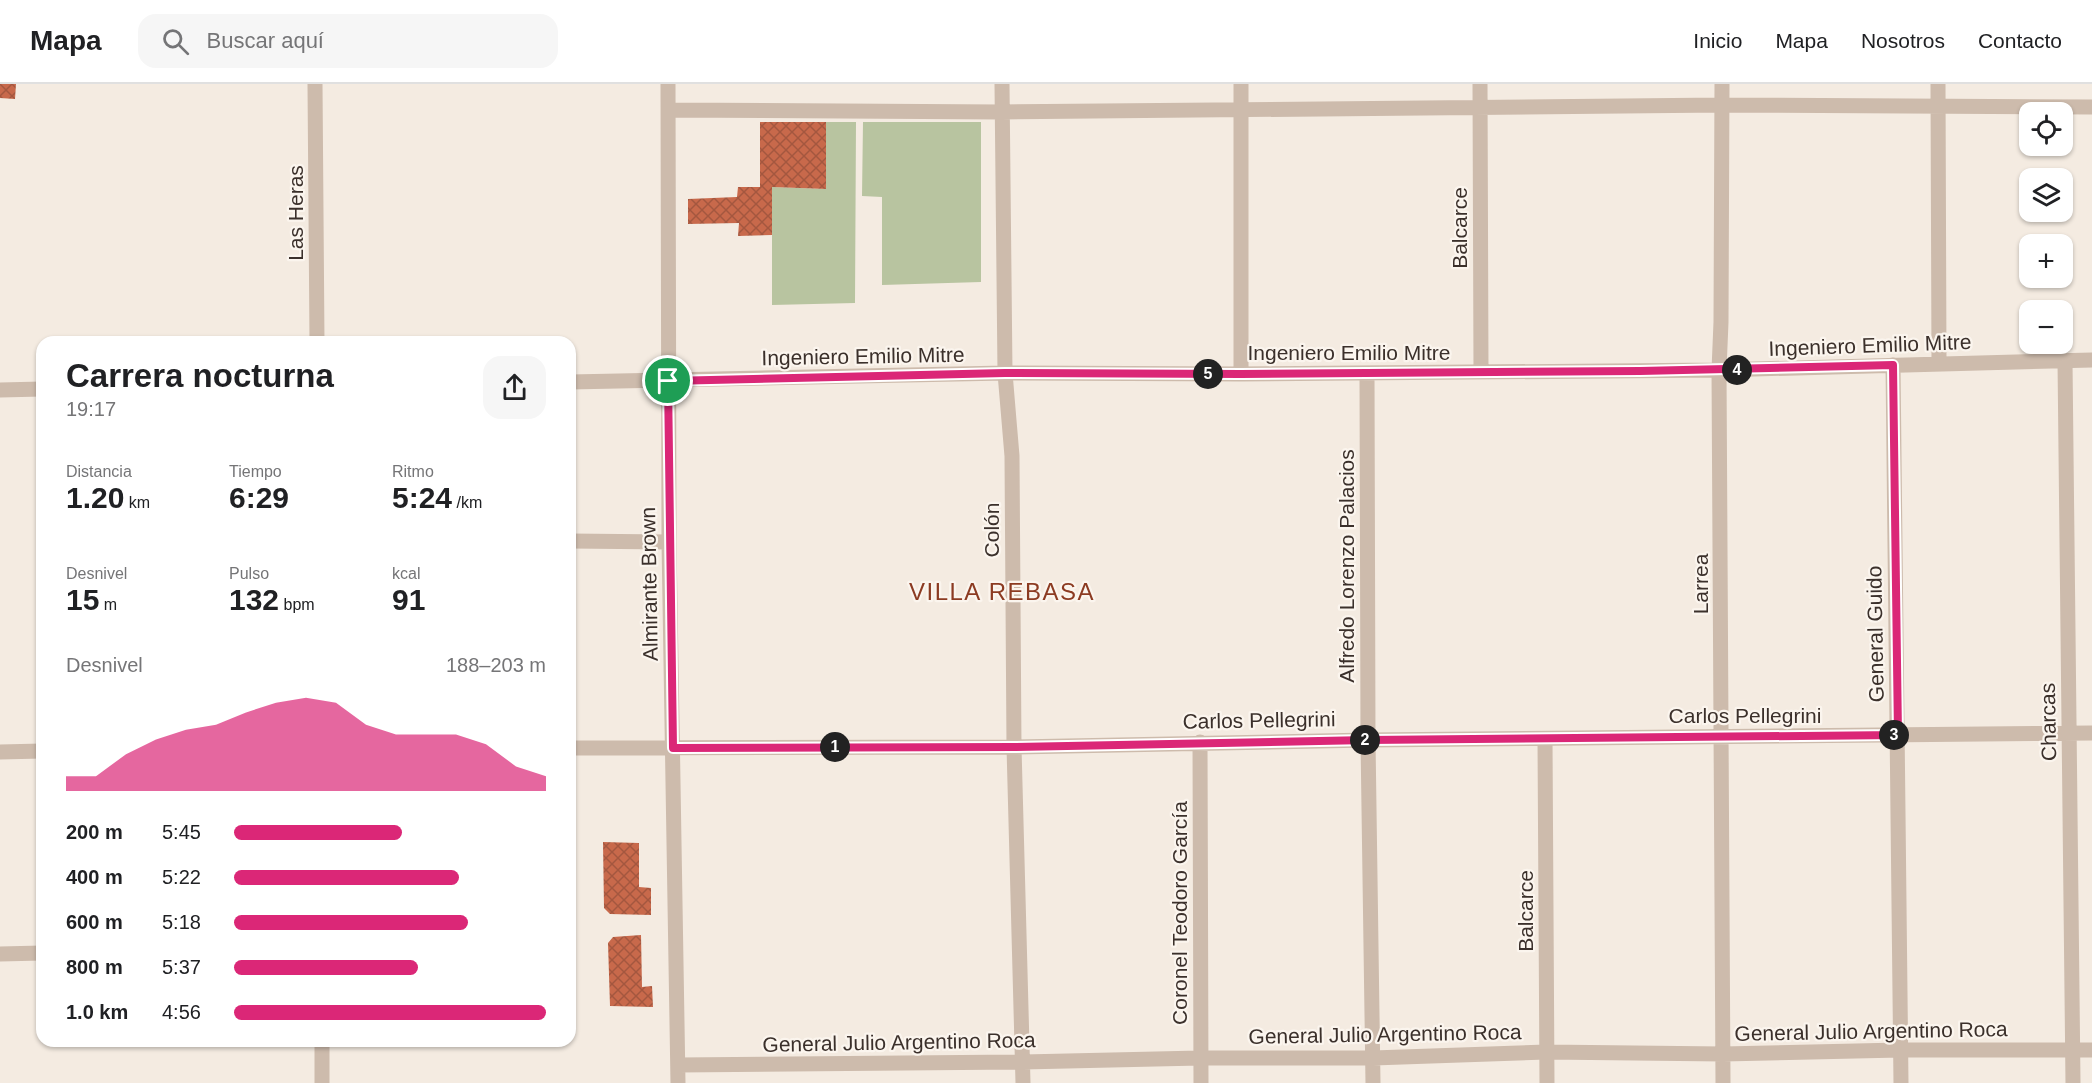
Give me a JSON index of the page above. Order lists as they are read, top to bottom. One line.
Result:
{"streets":{"street":["Las Heras","Balcarce","Ingeniero Emilio Mitre","Colón","Alfredo Lorenzo Palacios","Almirante Brown","Larrea","General Guido","Carlos Pellegrini","Charcas","Coronel Teodoro García","General Julio Argentino Roca"]},"crossings":[["Balcarce","Ingeniero Emilio Mitre"],["Balcarce","Carlos Pellegrini"],["Balcarce","General Julio Argentino Roca"],["Ingeniero Emilio Mitre","Colón"],["Ingeniero Emilio Mitre","Alfredo Lorenzo Palacios"],["Ingeniero Emilio Mitre","Almirante Brown"],["Ingeniero Emilio Mitre","Larrea"],["Ingeniero Emilio Mitre","General Guido"],["Ingeniero Emilio Mitre","Charcas"],["Colón","Carlos Pellegrini"],["Colón","General Julio Argentino Roca"],["Alfredo Lorenzo Palacios","Carlos Pellegrini"],["Alfredo Lorenzo Palacios","General Julio Argentino Roca"],["Almirante Brown","Carlos Pellegrini"],["Almirante Brown","General Julio Argentino Roca"],["Larrea","Carlos Pellegrini"],["Larrea","General Julio Argentino Roca"],["General Guido","Carlos Pellegrini"],["General Guido","General Julio Argentino Roca"],["Carlos Pellegrini","Charcas"],["Carlos Pellegrini","Coronel Teodoro García"],["Charcas","General Julio Argentino Roca"],["Coronel Teodoro García","General Julio Argentino Roca"]],"districts":["VILLA REBASA"],"page":{"header":"Mapa","search":"Buscar aquí","nav":["Inicio","Mapa","Nosotros","Contacto"],"map_buttons":["+","−"],"heading":["Carrera nocturna","19:17"],"pins":["4","5","3","2","1"],"stats":[["Distancia","1.20 km"],["Tiempo","6:29"],["Ritmo","5:24 /km"],["Desnivel","15 m"],["Pulso","132 bpm"],["kcal","91"]],"chart":["Desnivel","188–203 m"],"list":[{"name":"200 m","note":"5:45"},{"name":"400 m","note":"5:22"},{"name":"600 m","note":"5:18"},{"name":"800 m","note":"5:37"},{"name":"1.0 km","note":"4:56"}]}}
